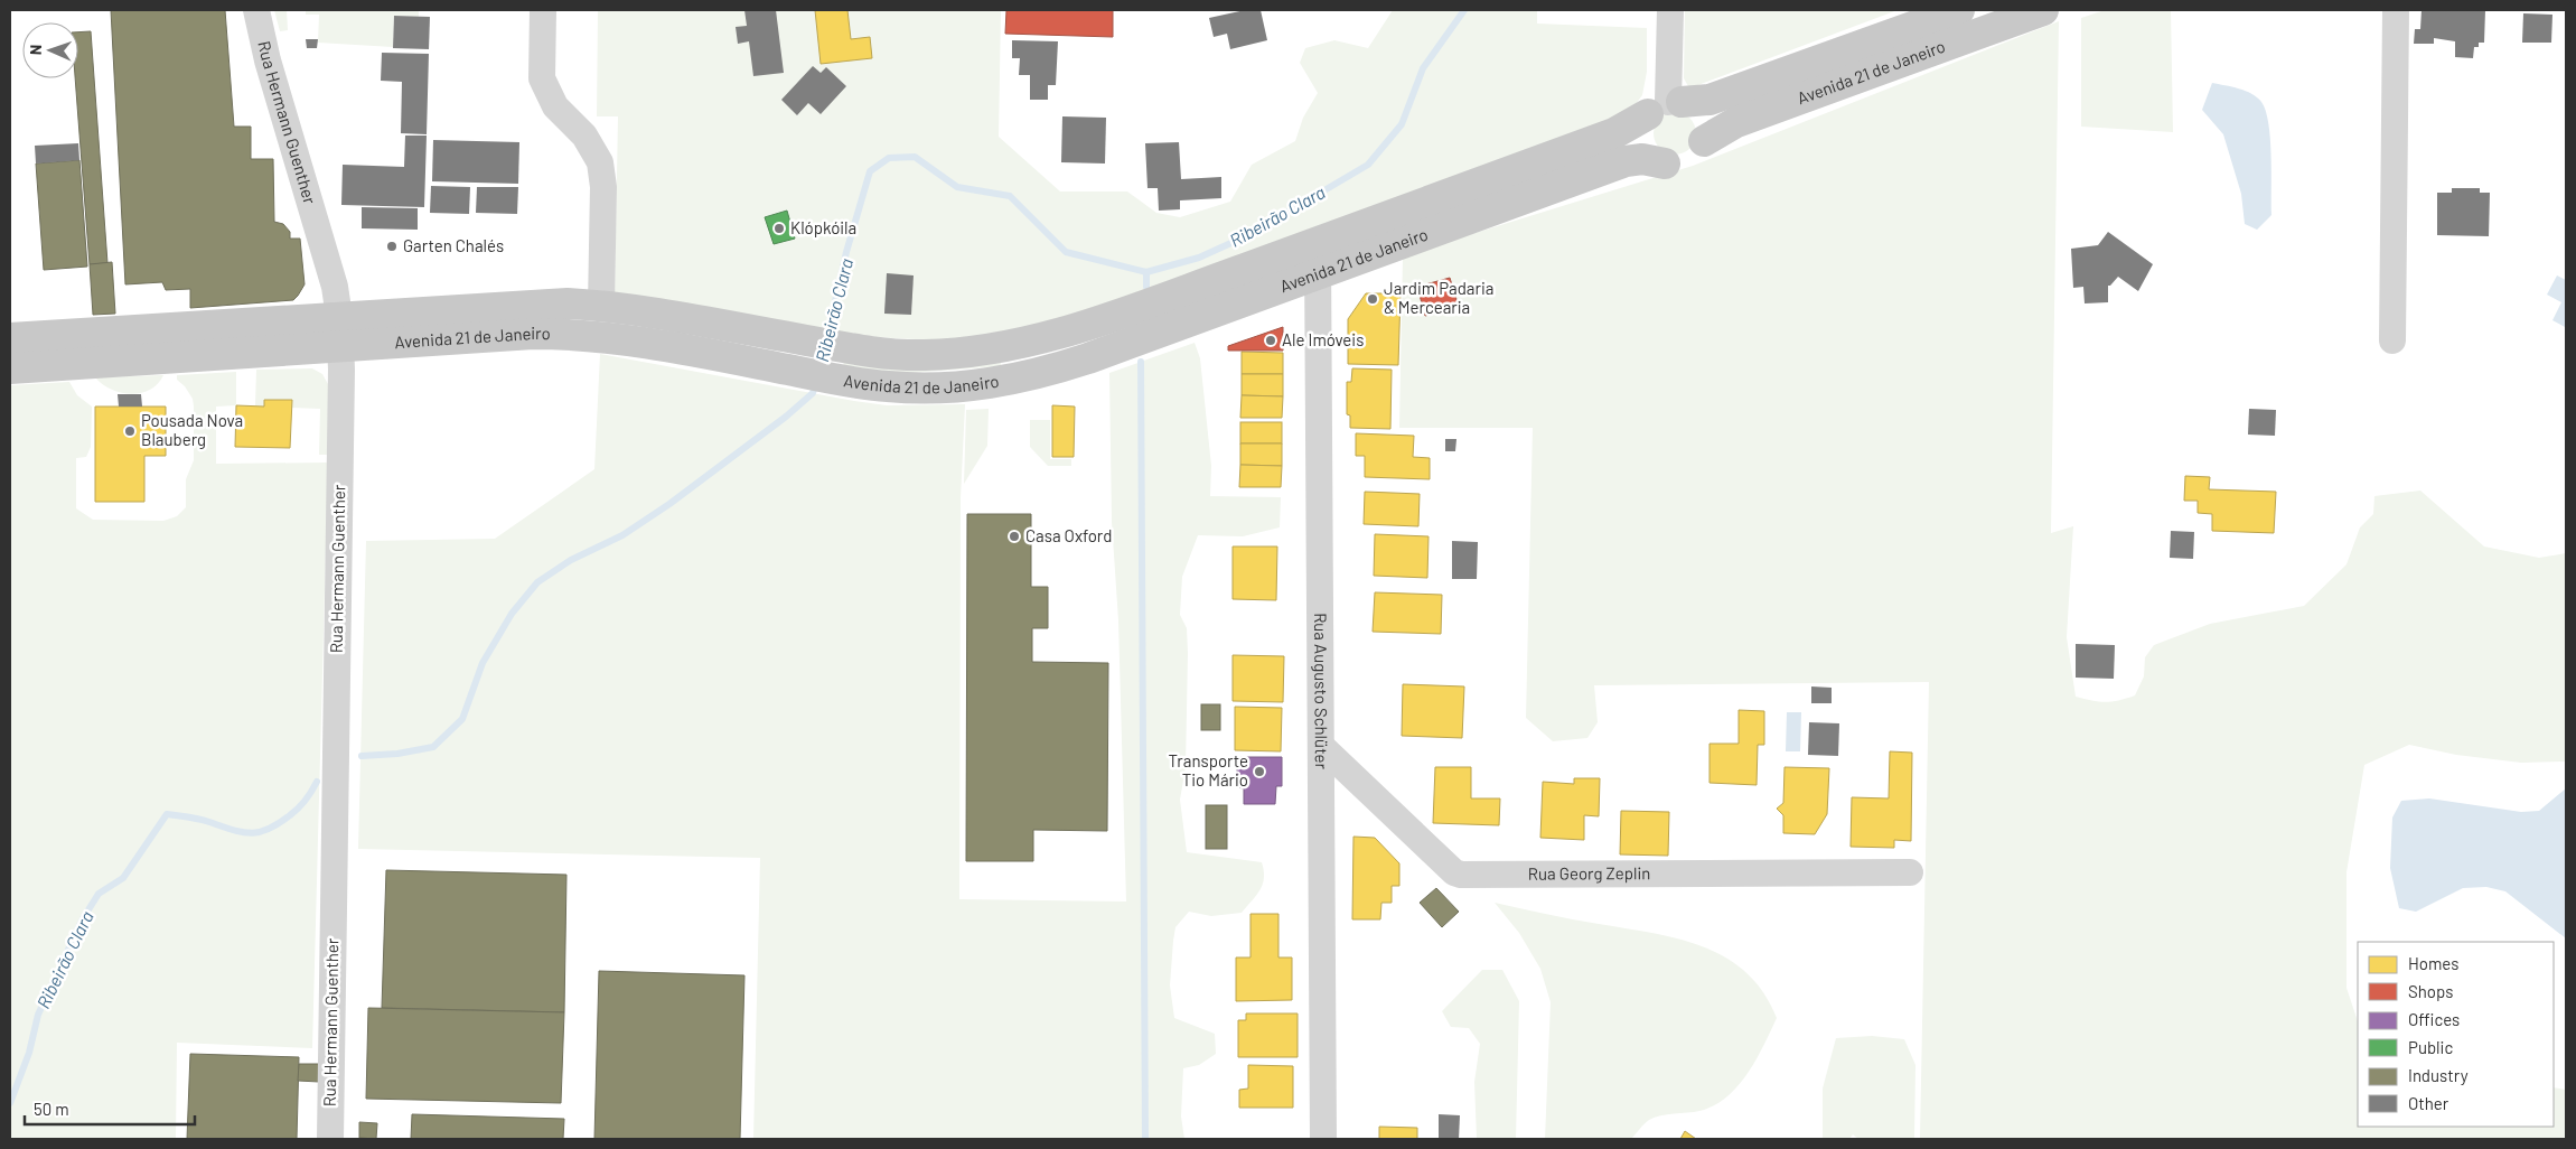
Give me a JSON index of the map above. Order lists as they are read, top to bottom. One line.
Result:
{"streets":{"main road":["Avenida 21 de Janeiro"],"street":["Rua Hermann Guenther","Rua Augusto Schlüter","Rua Georg Zeplin"]},"crossings":[["Avenida 21 de Janeiro","Rua Hermann Guenther"],["Avenida 21 de Janeiro","Rua Augusto Schlüter"],["Rua Augusto Schlüter","Rua Georg Zeplin"]],"water":["Ribeirão Clara"],"places":["Klópkóila","Garten Chalés","Jardim Padaria & Mercearia","Ale Imóveis","Pousada Nova Blauberg","Casa Oxford","Transporte Tio Mário"],"legend":["Homes","Shops","Offices","Public","Industry","Other"],"scale_bar":"50 m","north":"left"}
